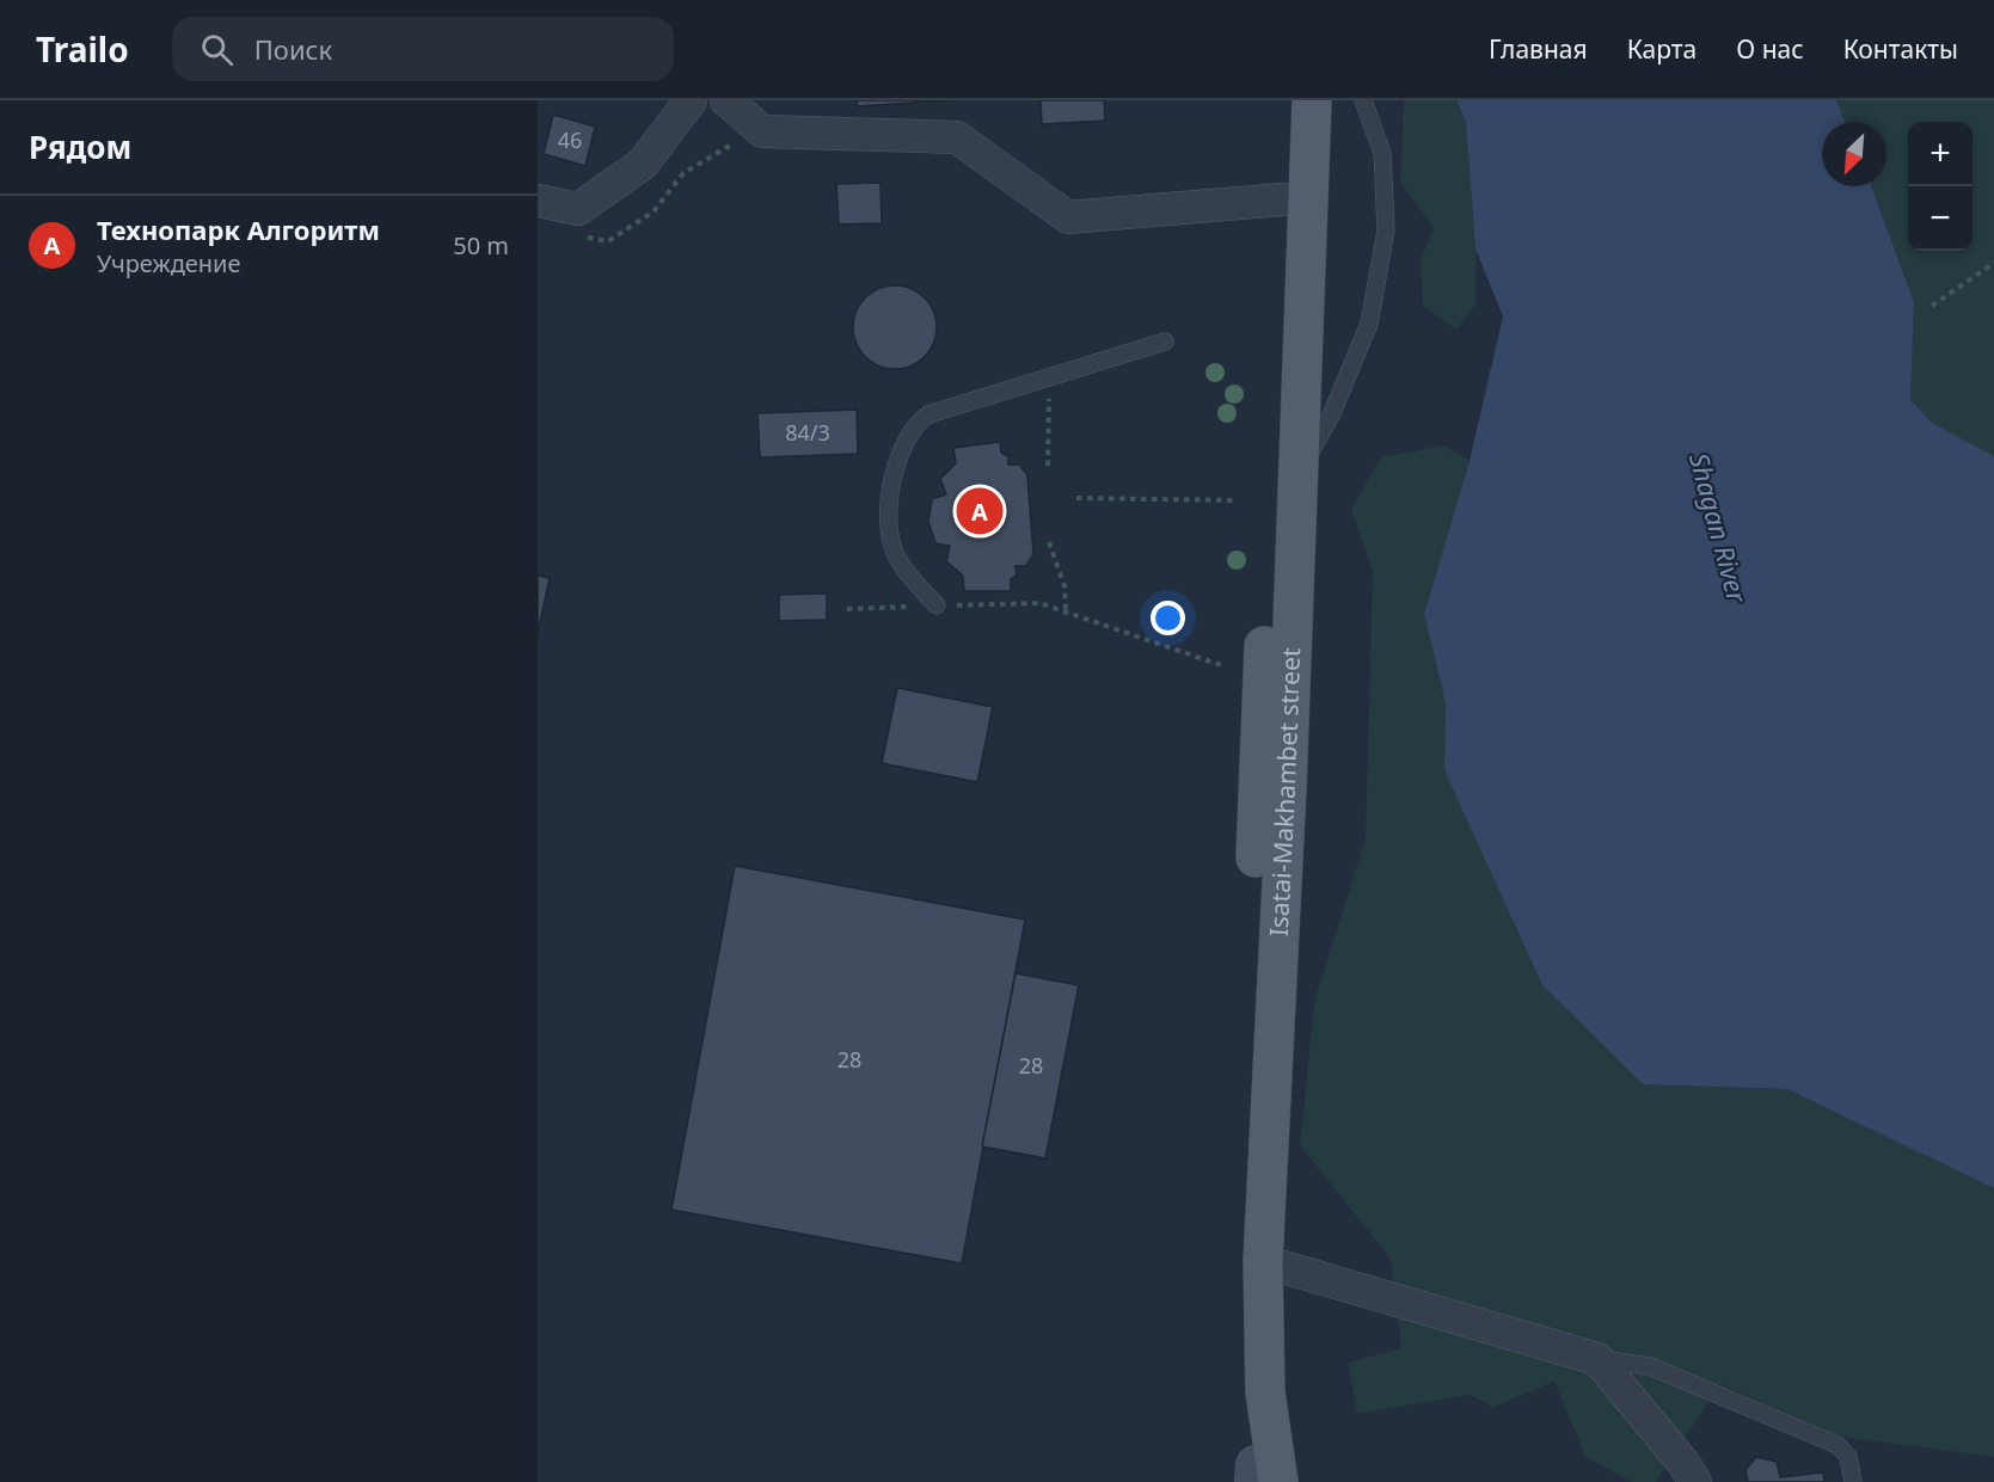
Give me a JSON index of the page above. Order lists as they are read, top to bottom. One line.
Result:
{"streets":{"main road":["Isatai-Makhambet street"]},"water":["Shagan River"],"house_numbers":["46","84/3","28","28"],"north":"bottom left","page":{"header":"Trailo","search":"Поиск","nav":["Главная","Карта","О нас","Контакты"],"heading":"Рядом","map_buttons":["+","−"],"list":[{"mark":"A","name":"Технопарк Алгоритм","note":"Учреждение","value":"50 m"}],"pins":"A"}}
